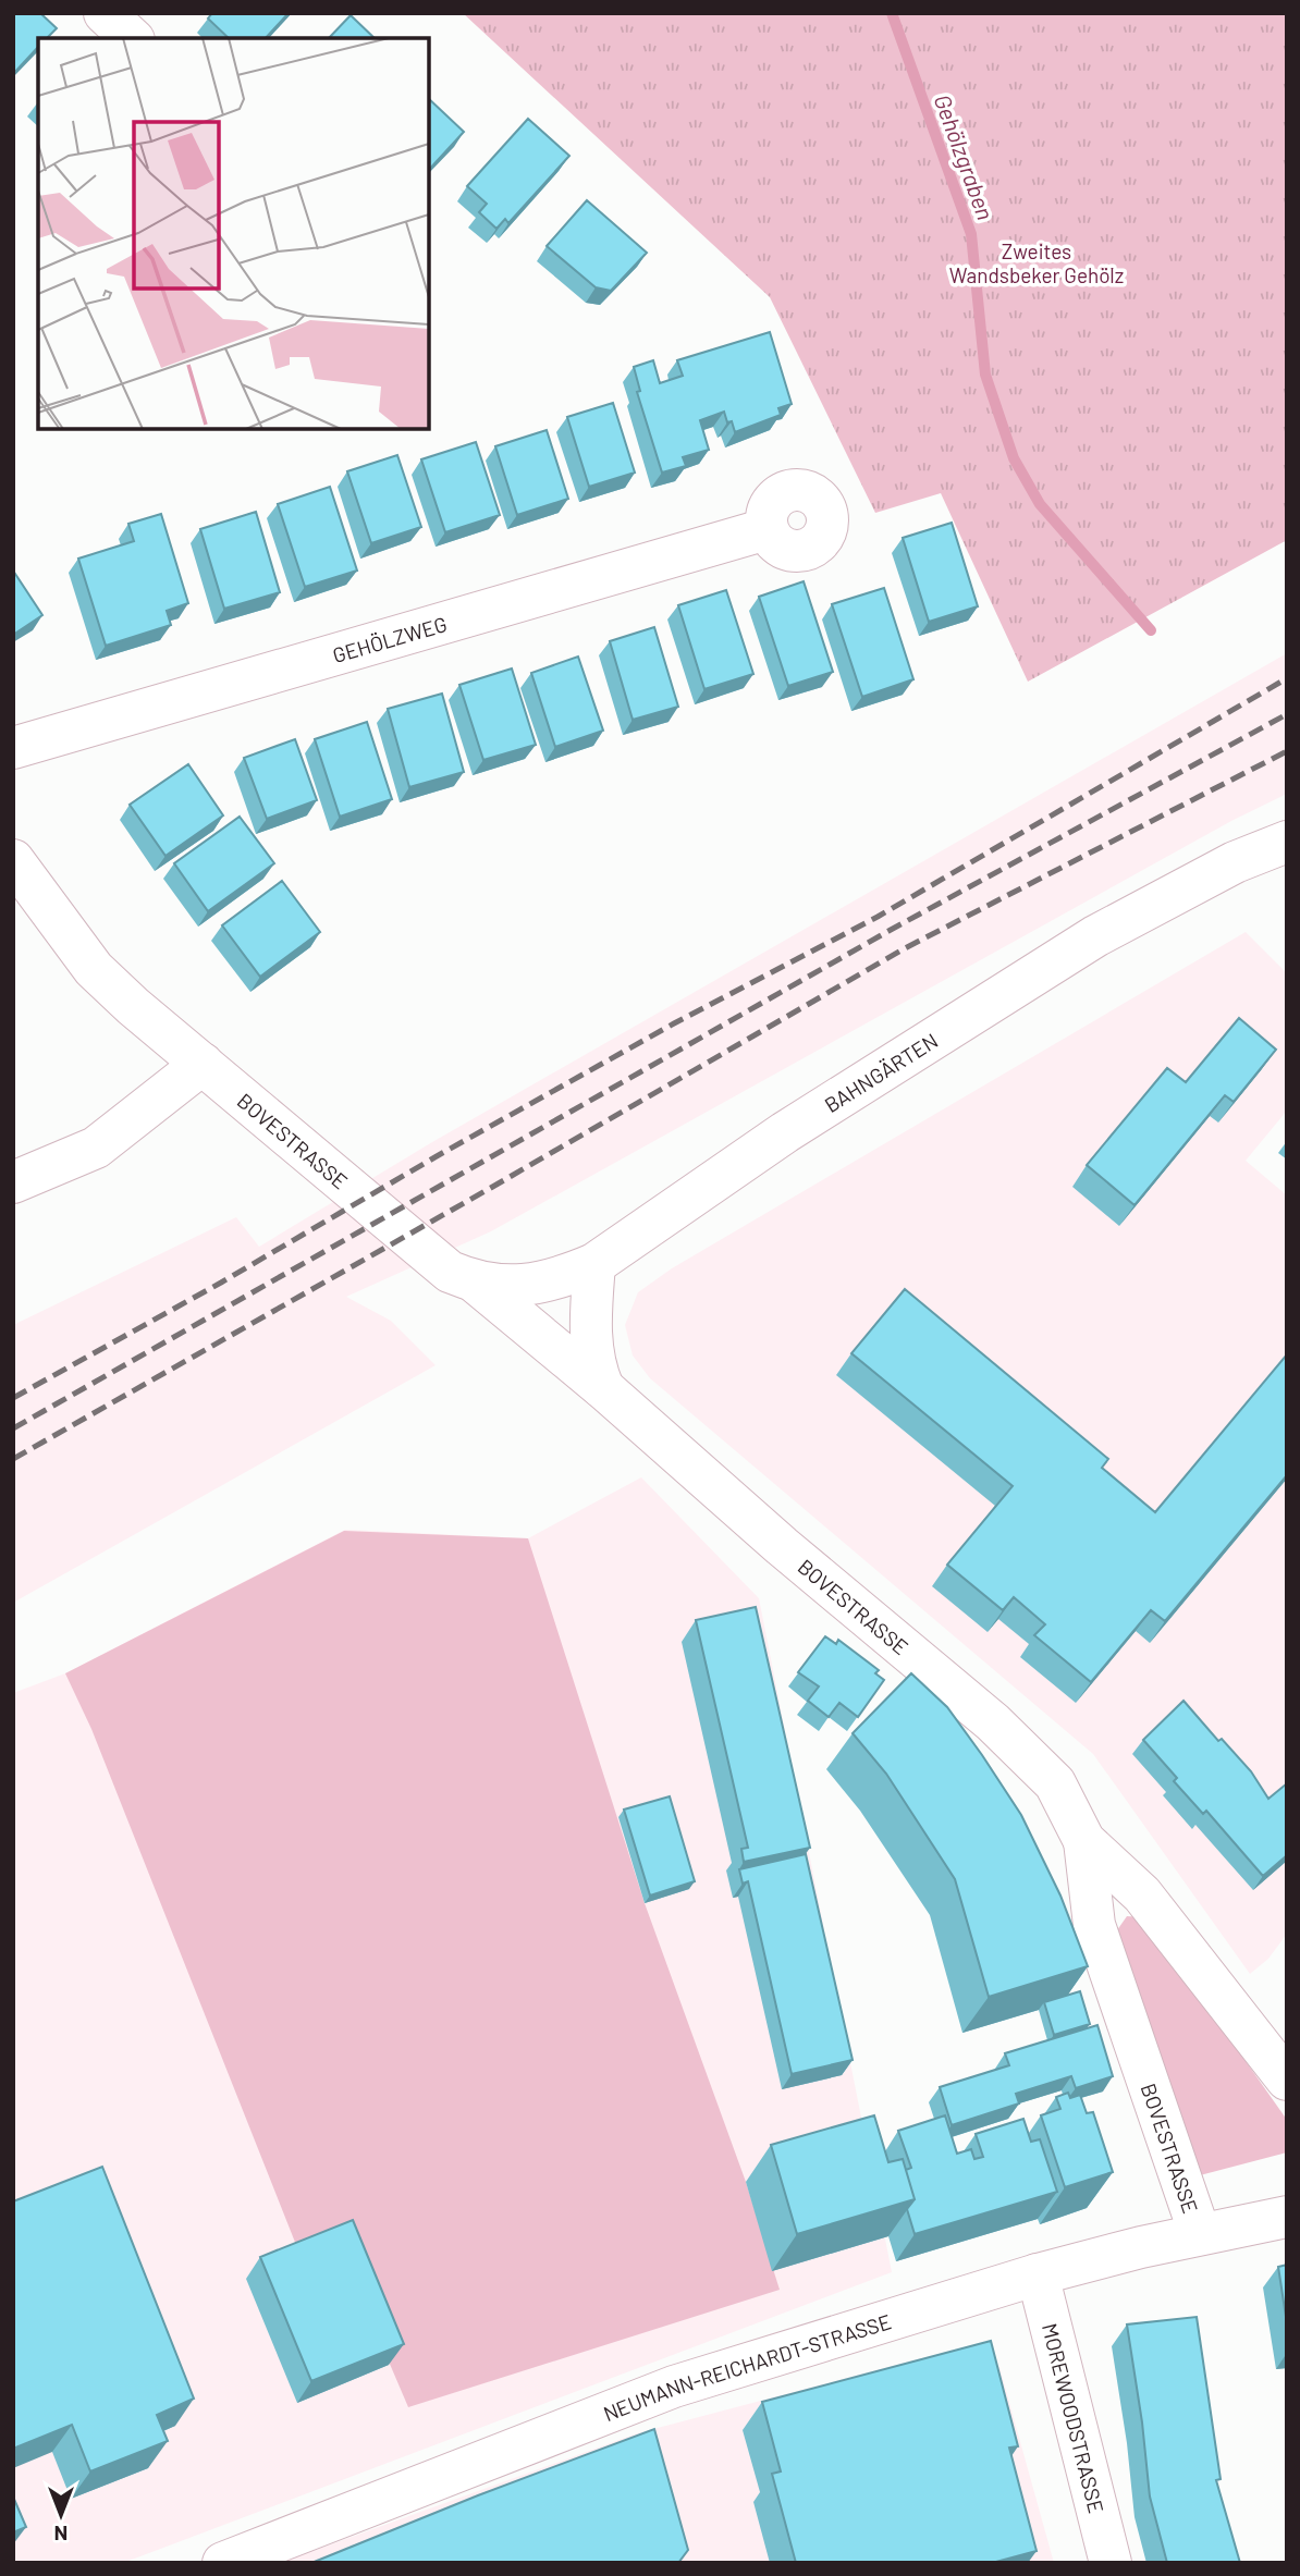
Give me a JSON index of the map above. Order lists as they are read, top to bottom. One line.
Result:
{"streets":{"street":["GEHÖLZWEG","BAHNGÄRTEN","BOVESTRASSE","NEUMANN-REICHARDT-STRASSE","MOREWOODSTRASSE"]},"crossings":[["BAHNGÄRTEN","BOVESTRASSE"],["BOVESTRASSE","NEUMANN-REICHARDT-STRASSE"],["NEUMANN-REICHARDT-STRASSE","MOREWOODSTRASSE"]],"water":["Gehölzgraben"],"parks":["Zweites Wandsbeker Gehölz"],"north":"bottom"}
